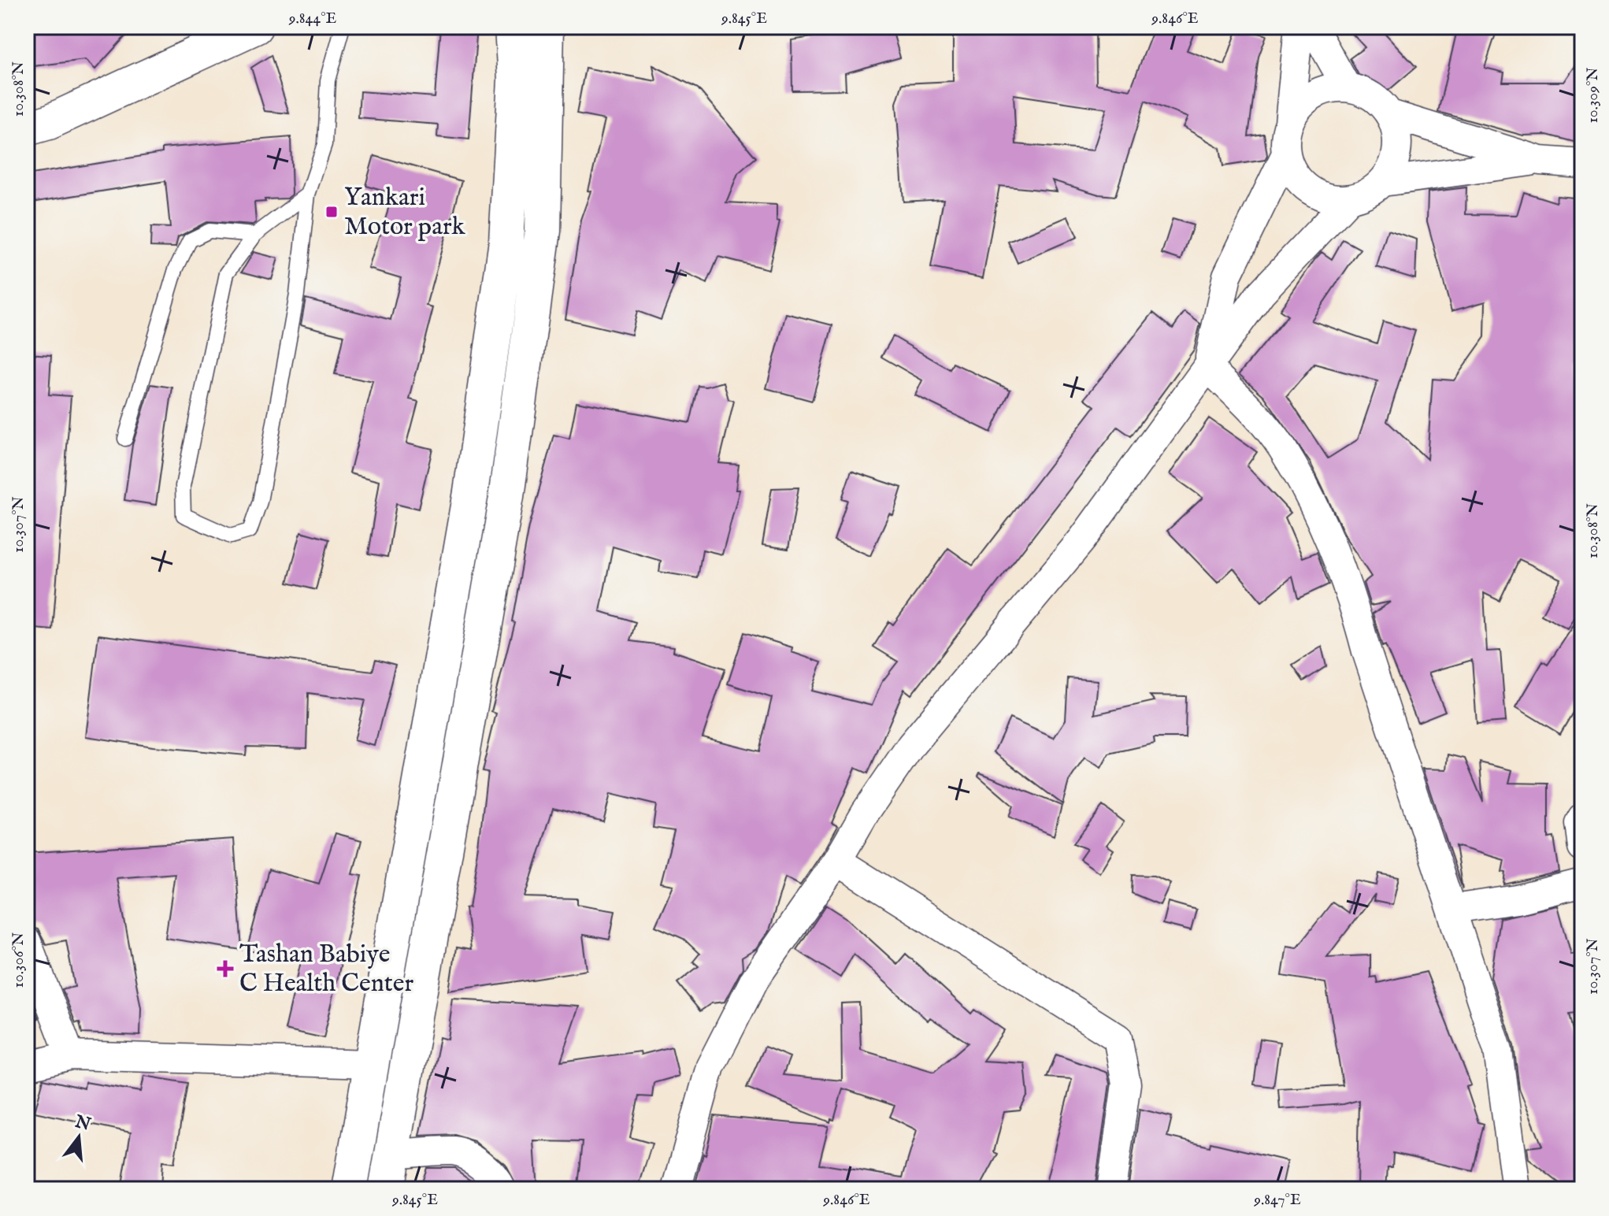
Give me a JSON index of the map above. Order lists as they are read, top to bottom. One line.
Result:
{"places":{"transit":["Yankari Motor park"],"health":["Tashan Babiye C Health Center"]},"north":"top","coordinates":["9.844°E","9.845°E","9.846°E","10.308°N","10.309°N","10.307°N","10.306°N","9.847°E"]}
